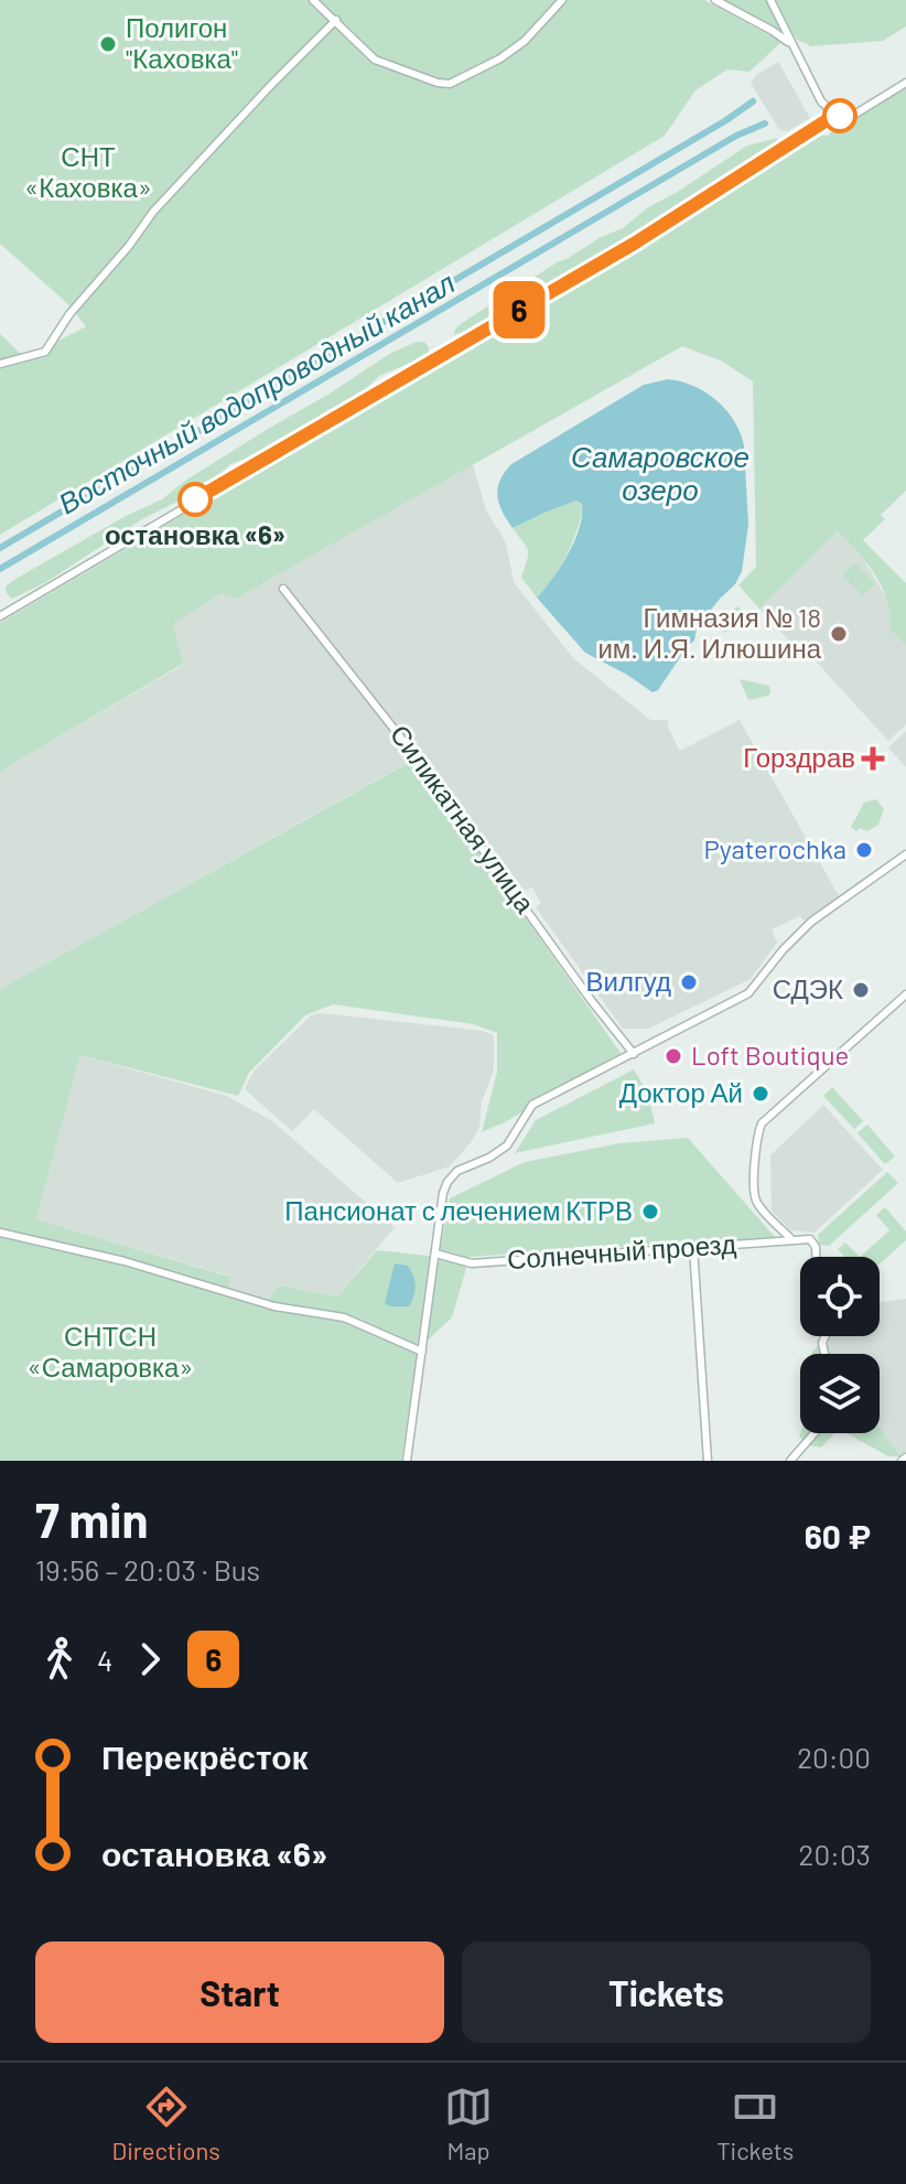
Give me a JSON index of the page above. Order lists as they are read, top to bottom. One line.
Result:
{"streets":{"street":["Силикатная улица","Солнечный проезд"]},"water":["Восточный водопроводный канал","Самаровское озеро"],"parks":["СНТ «Каховка»","СНТСН «Самаровка»"],"places":{"other":["Полигон \"Каховка\"","остановка «6»","Гимназия № 18 им. И.Я. Илюшина","Pyaterochka","Вилгуд","СДЭК","Loft Boutique","Доктор Ай","Пансионат с лечением КТРВ"],"health":["Горздрав"]},"lines":["bus line 6"],"page":{"on_map":"6","heading":["7 min","19:56 – 20:03 · Bus","60 ₽"],"legs":["4","6"],"list":[{"name":"Перекрёсток","value":"20:00"},{"name":"остановка «6»","value":"20:03"}],"buttons":["Start","Tickets"],"tabs":["Directions","Map","Tickets"]}}
